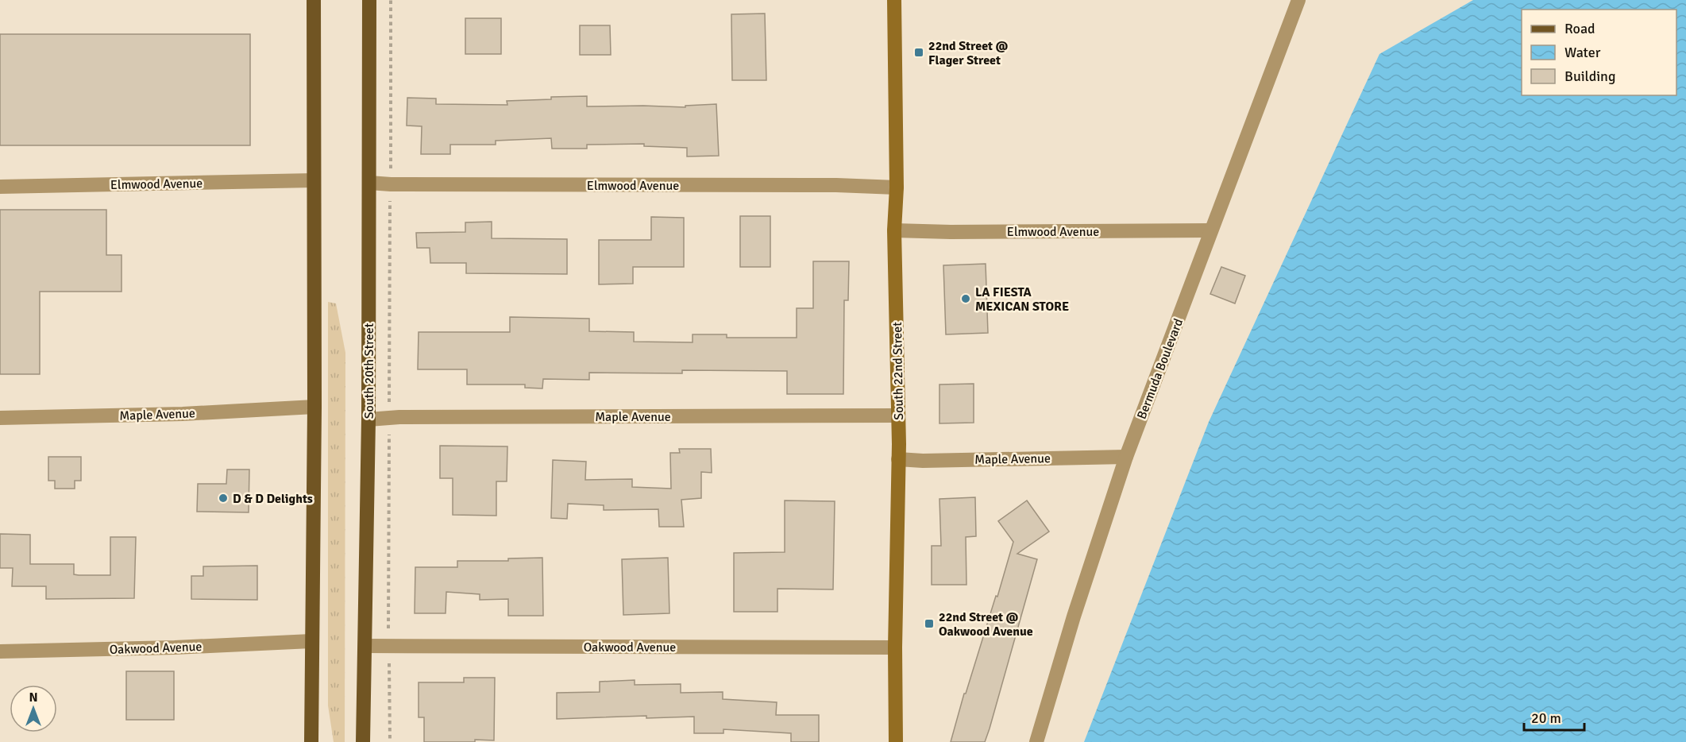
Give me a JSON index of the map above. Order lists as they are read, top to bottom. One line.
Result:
{"streets":{"main road":["South 20th Street"],"street":["Elmwood Avenue","Bermuda Boulevard","South 22nd Street","Maple Avenue","Oakwood Avenue"]},"crossings":[["Elmwood Avenue","Bermuda Boulevard"],["Elmwood Avenue","South 20th Street"],["Elmwood Avenue","South 22nd Street"],["Bermuda Boulevard","Maple Avenue"],["South 20th Street","Maple Avenue"],["South 20th Street","Oakwood Avenue"],["South 22nd Street","Maple Avenue"],["South 22nd Street","Oakwood Avenue"]],"places":{"transit":["22nd Street @ Flager Street","22nd Street @ Oakwood Avenue"],"other":["LA FIESTA MEXICAN STORE","D & D Delights"]},"legend":["Road","Water","Building"],"scale_bar":"20 m","north":"top"}
